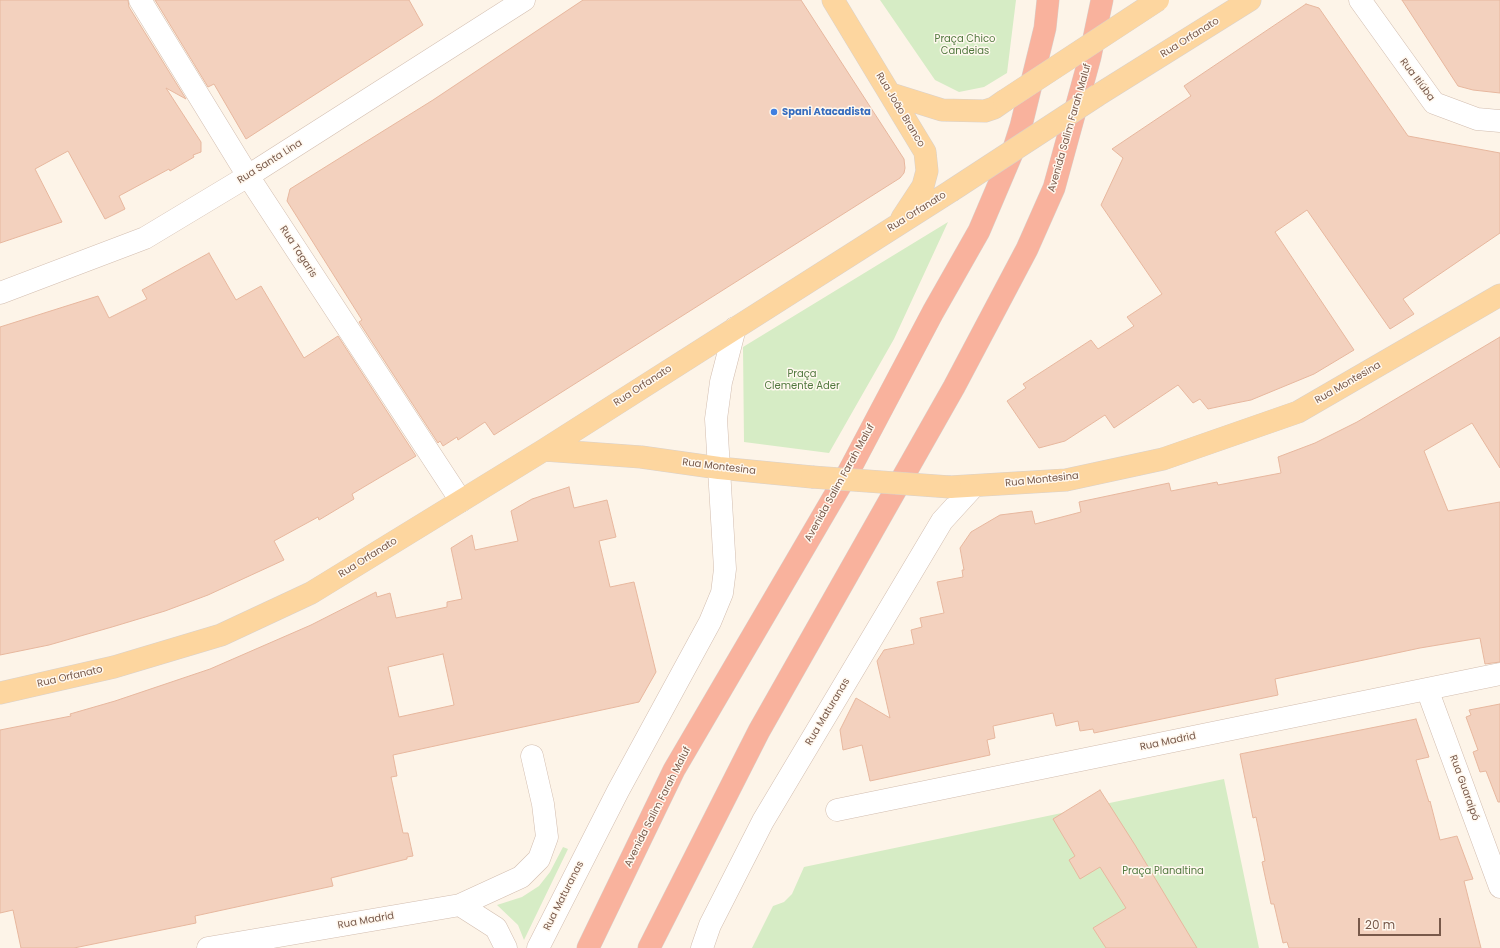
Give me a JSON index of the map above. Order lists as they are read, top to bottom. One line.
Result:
{"streets":{"highway":["Avenida Salim Farah Maluf"],"main road":["Rua Orfanato","Rua João Branco","Rua Montesina"],"street":["Rua Itiúba","Rua Santa Lina","Rua Tagaris","Rua Maturanas","Rua Madrid","Rua Guaraipó"]},"crossings":[["Rua Orfanato","Rua João Branco"],["Rua Orfanato","Rua Tagaris"],["Rua Orfanato","Rua Montesina"],["Rua Santa Lina","Rua Tagaris"],["Rua Montesina","Rua Maturanas"],["Rua Madrid","Rua Guaraipó"]],"parks":["Praça Chico Candeias","Praça Clemente Ader","Praça Planaltina"],"places":["Spani Atacadista"],"scale_bar":"20 m"}
